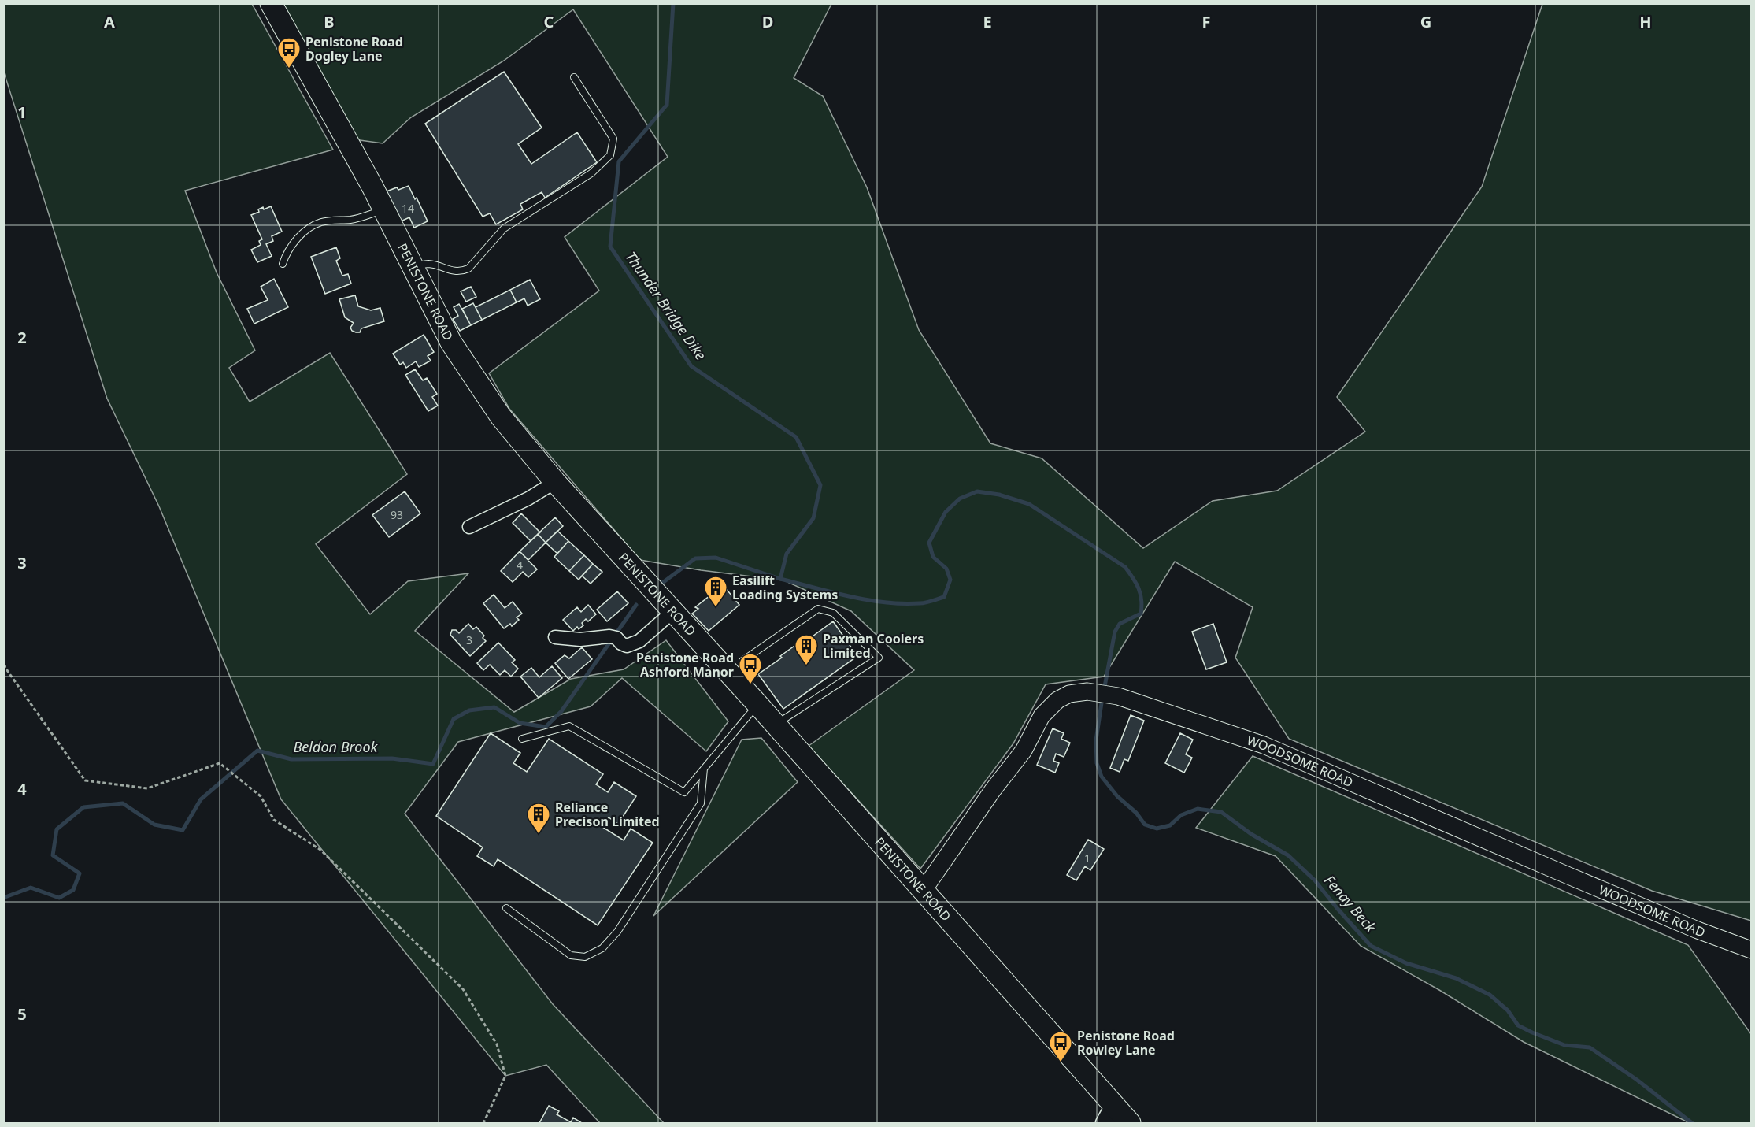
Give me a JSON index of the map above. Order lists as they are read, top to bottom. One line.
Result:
{"streets":{"highway":["PENISTONE ROAD"],"street":["WOODSOME ROAD"]},"crossings":[["PENISTONE ROAD","WOODSOME ROAD"]],"water":["Thunder Bridge Dike","Beldon Brook","Fenay Beck"],"places":{"bus stop":["Penistone Road Dogley Lane","Penistone Road Ashford Manor","Penistone Road Rowley Lane"],"building":["Easilift Loading Systems","Paxman Coolers Limited","Reliance Precison Limited"]},"house_numbers":["14","93","4","3","1"],"grid":{"columns":["A","B","C","D","E","F","G","H"],"rows":["1","2","3","4","5"]}}
